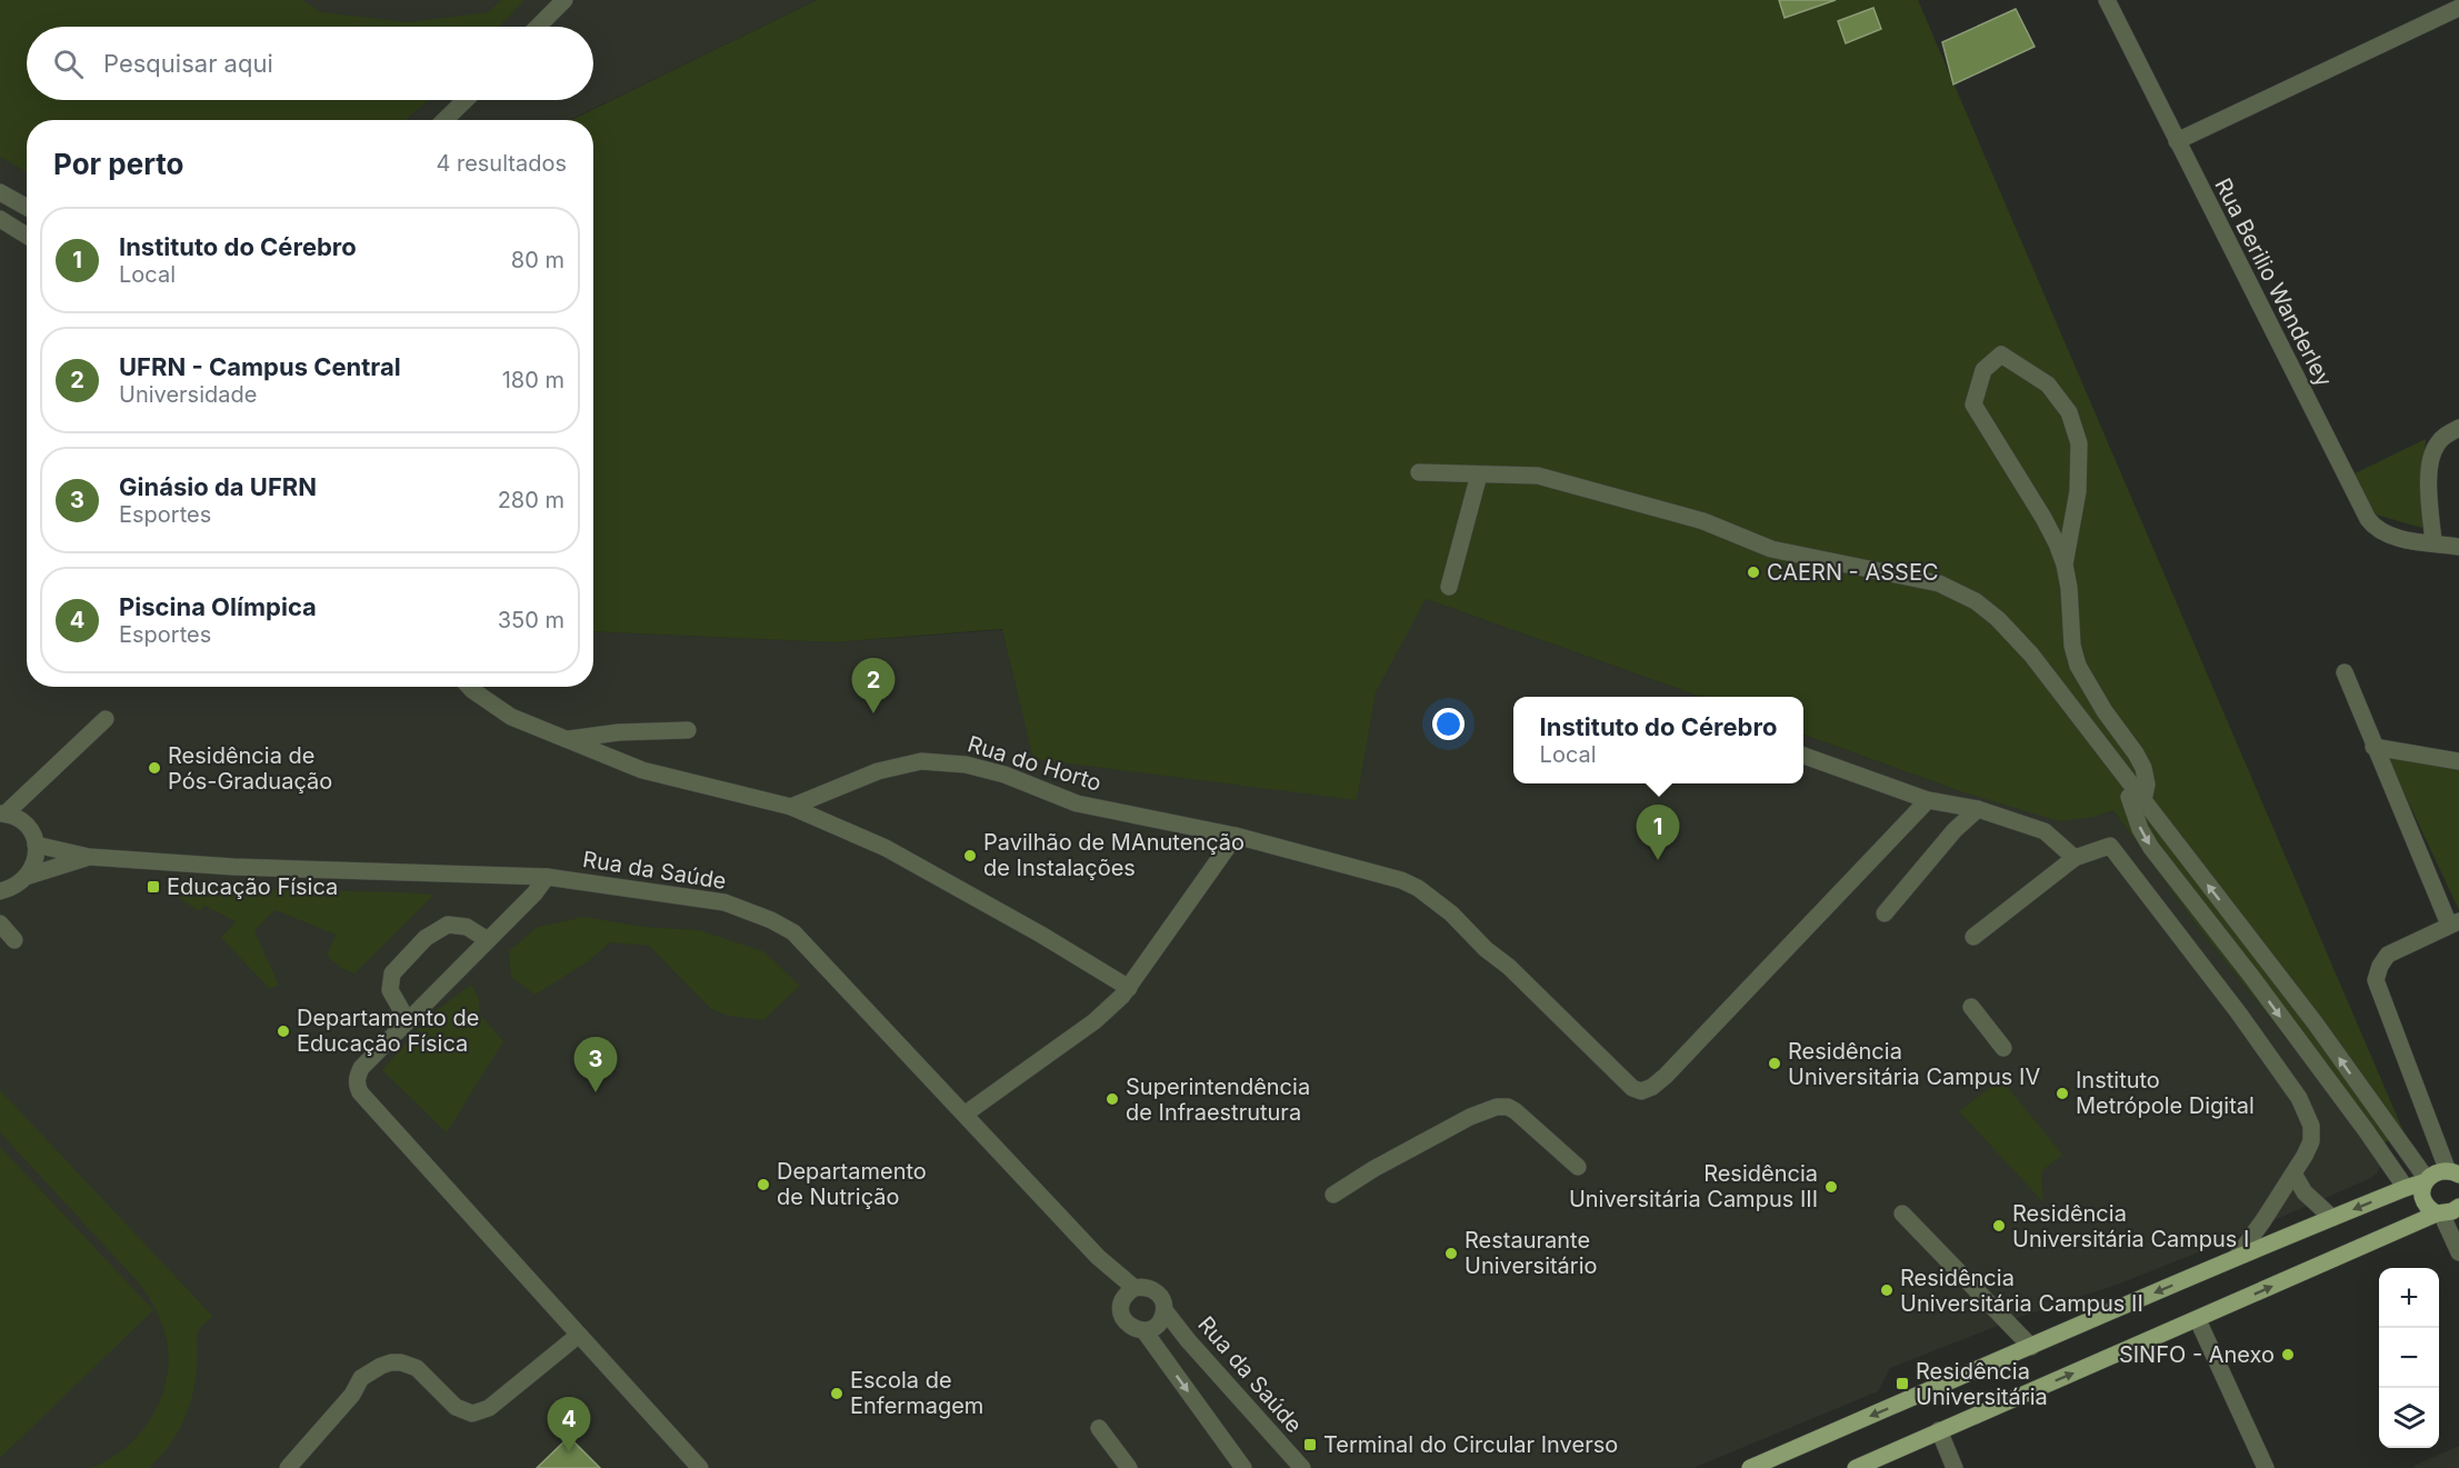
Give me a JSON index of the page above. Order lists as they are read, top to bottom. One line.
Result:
{"streets":{"street":["Rua Berilio Wanderley","Rua do Horto","Rua da Saúde"]},"places":{"other":["CAERN - ASSEC","Residência de Pós-Graduação","Pavilhão de MAnutenção de Instalações","Departamento de Educação Física","Residência Universitária Campus IV","Instituto Metrópole Digital","Superintendência de Infraestrutura","Departamento de Nutrição","Residência Universitária Campus III","Residência Universitária Campus I","Restaurante Universitário","Residência Universitária Campus II","SINFO - Anexo","Escola de Enfermagem"],"transit":["Educação Física","Residência Universitária","Terminal do Circular Inverso"]},"page":{"search":"Pesquisar aqui","heading":["Por perto","4 resultados"],"list":[{"mark":"1","name":"Instituto do Cérebro","note":"Local","value":"80 m"},{"mark":"2","name":"UFRN - Campus Central","note":"Universidade","value":"180 m"},{"mark":"3","name":"Ginásio da UFRN","note":"Esportes","value":"280 m"},{"mark":"4","name":"Piscina Olímpica","note":"Esportes","value":"350 m"}],"pins":["2","1","3","4"],"popup":["Instituto do Cérebro","Local"],"map_buttons":["+","−"]}}
